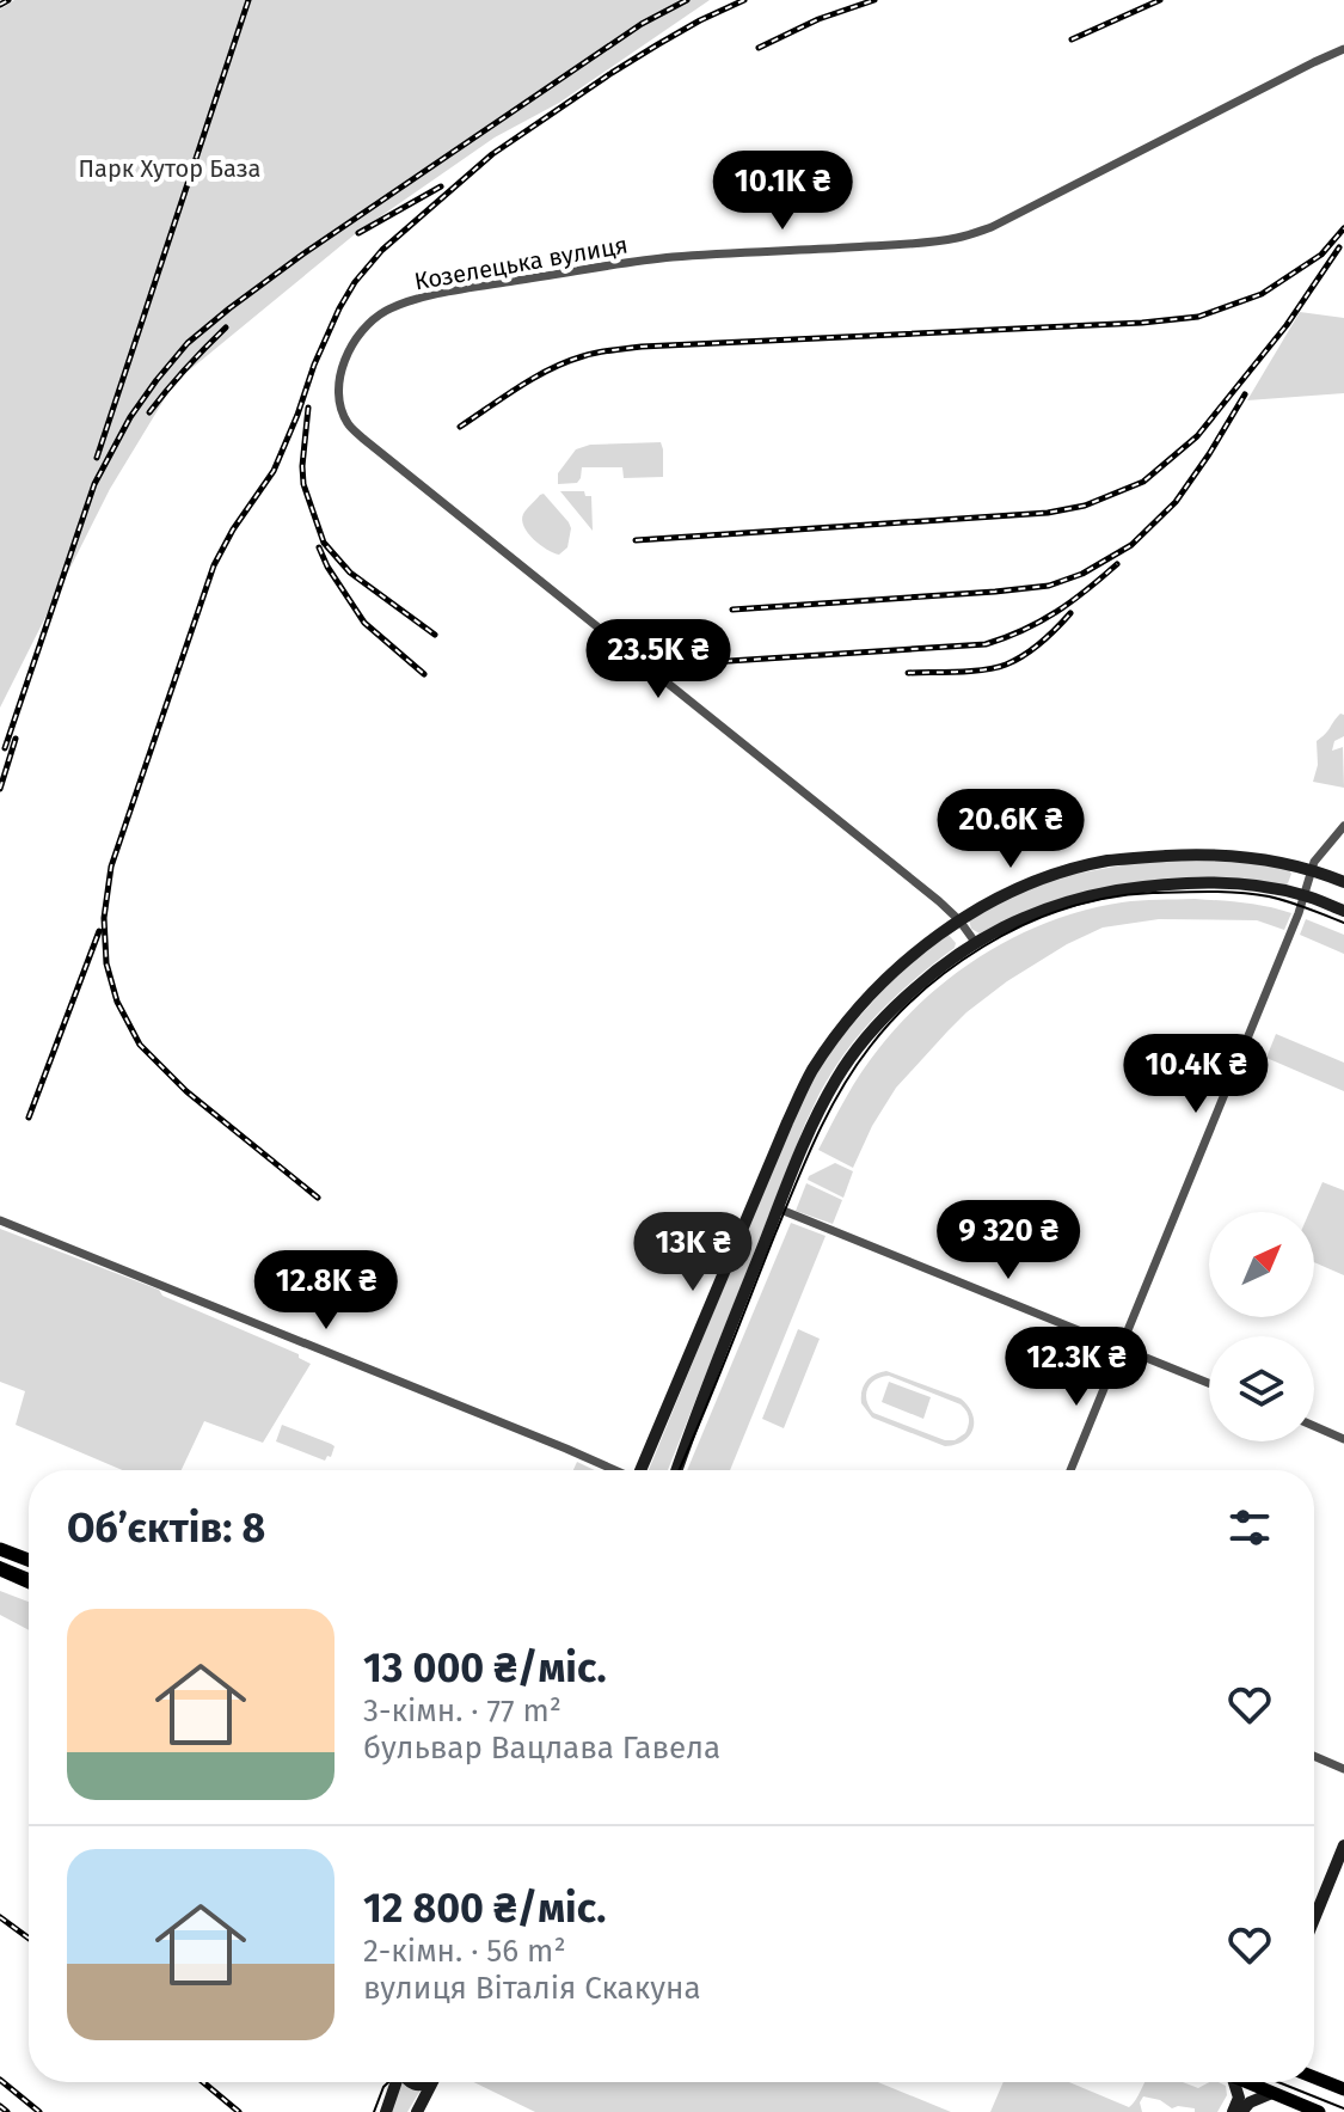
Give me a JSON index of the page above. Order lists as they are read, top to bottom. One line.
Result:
{"streets":{"street":["Козелецька вулиця"]},"parks":["Парк Хутор База"],"north":"top right","page":{"price":["10.1K ₴","23.5K ₴","20.6K ₴","10.4K ₴","9 320 ₴","13K ₴","12.8K ₴","12.3K ₴"],"heading":"Об’єктів: 8","list":[{"name":"13 000 ₴/міс.","note":"3-кімн. · 77 m² · бульвар Вацлава Гавела"},{"name":"12 800 ₴/міс.","note":"2-кімн. · 56 m² · вулиця Віталія Скакуна"}]}}
